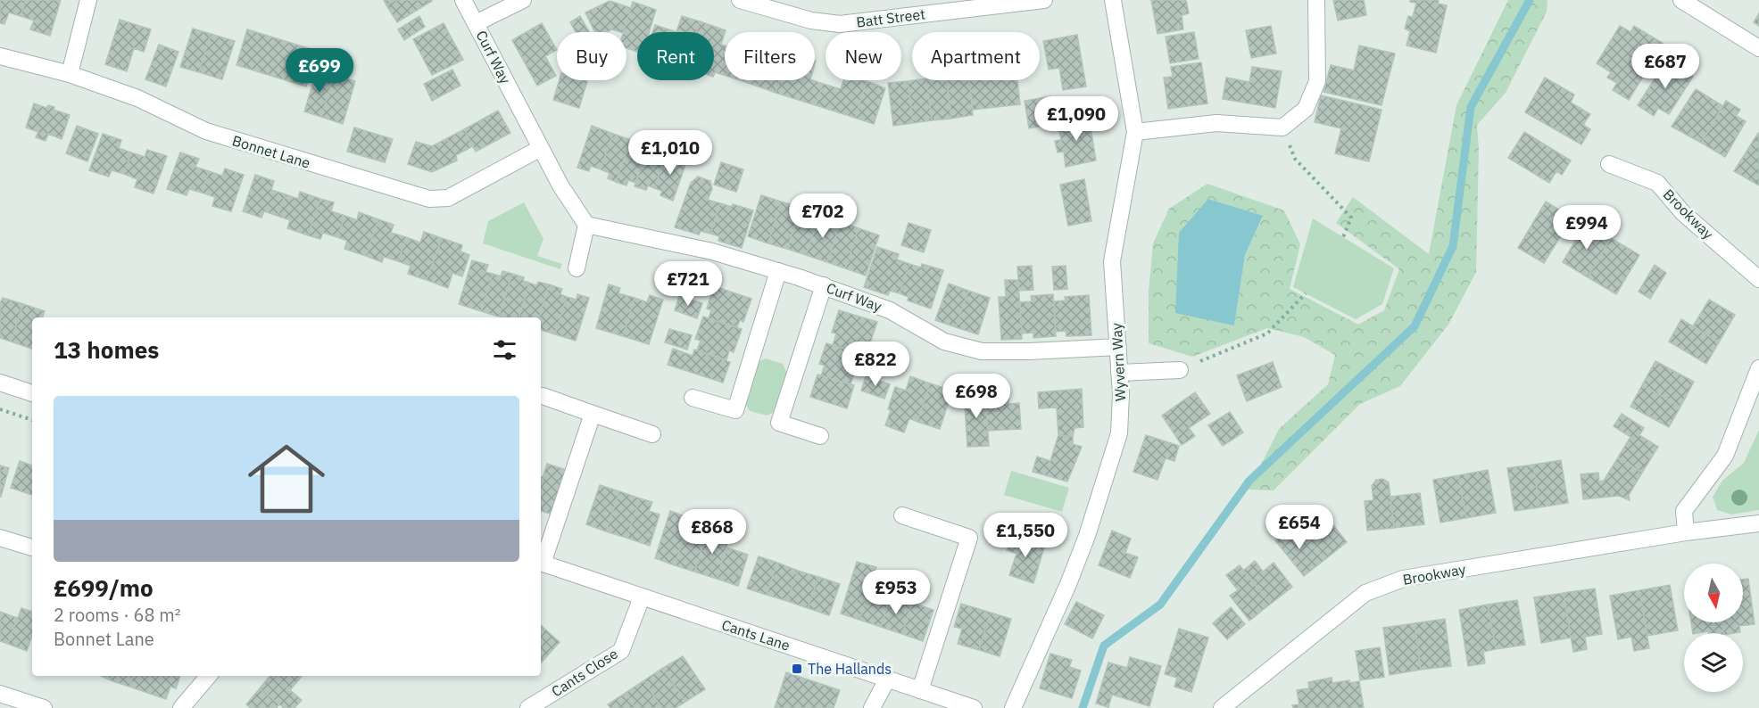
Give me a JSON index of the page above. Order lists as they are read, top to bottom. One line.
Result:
{"streets":{"street":["Batt Street","Curf Way","Bonnet Lane","Brookway","Wyvern Way","Cants Lane","Cants Close"]},"crossings":[["Curf Way","Bonnet Lane"],["Curf Way","Wyvern Way"],["Cants Lane","Cants Close"]],"places":{"transit":["The Hallands"]},"north":"bottom","page":{"chip":["Buy","Rent","Filters","New","Apartment"],"price":["£687","£699","£1,090","£1,010","£702","£994","£721","£822","£698","£654","£868","£1,550","£953"],"heading":"13 homes","list":[{"name":"£699/mo","note":"2 rooms · 68 m² · Bonnet Lane"}]}}
